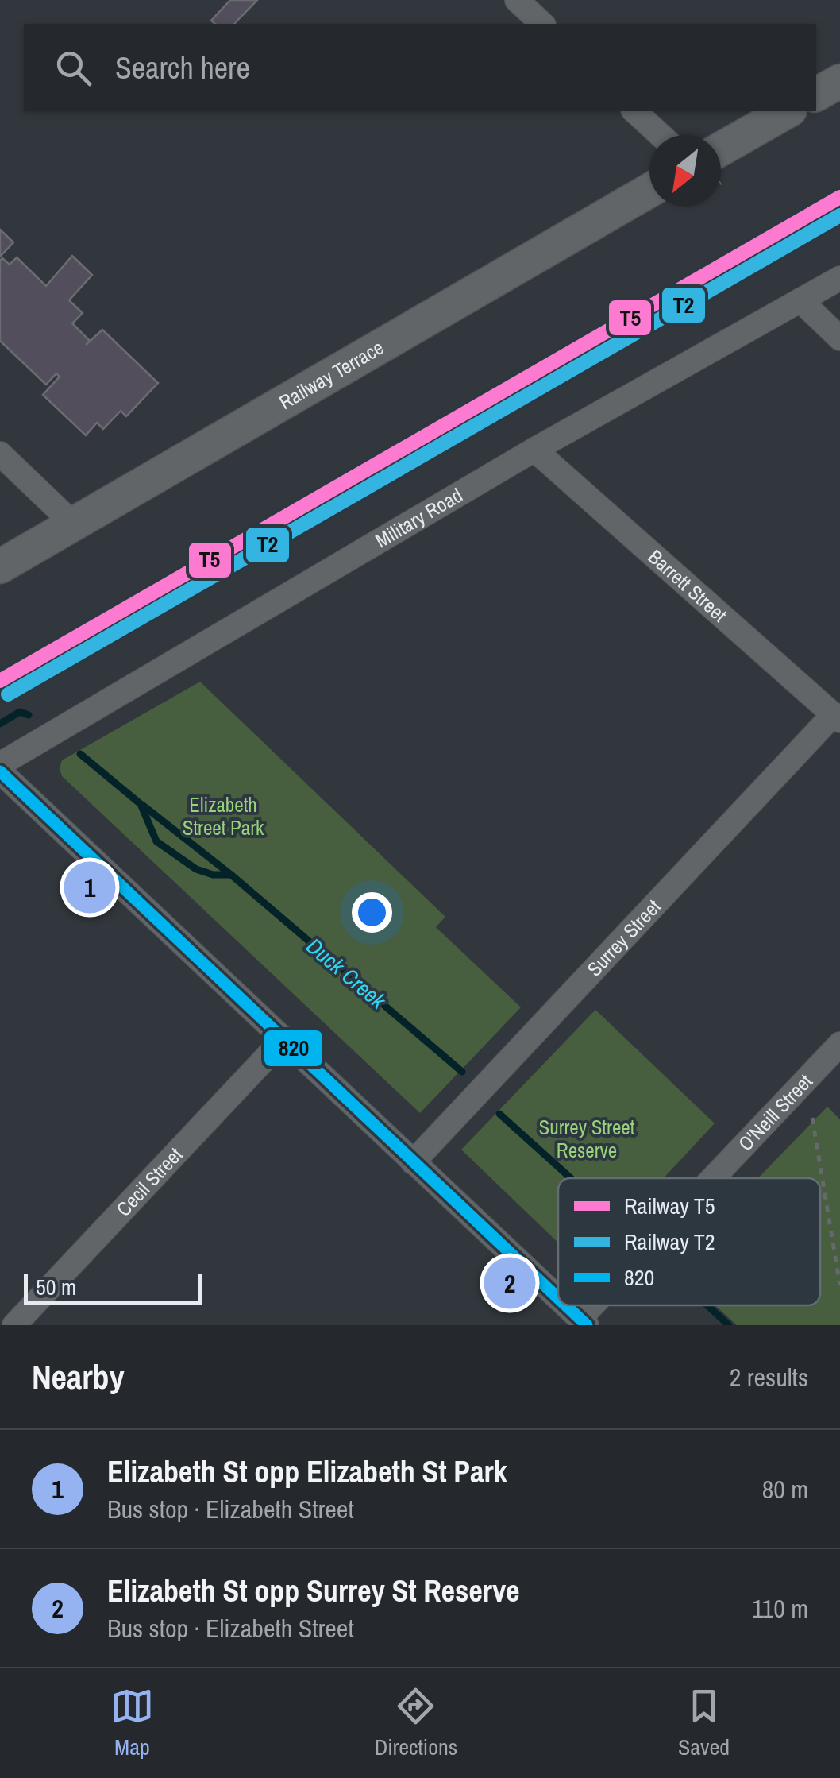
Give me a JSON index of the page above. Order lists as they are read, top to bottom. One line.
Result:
{"streets":{"main road":["Railway Terrace"],"street":["Military Road","Barrett Street","Surrey Street","O'Neill Street","Cecil Street"]},"crossings":[["Military Road","Barrett Street"],["Barrett Street","Surrey Street"]],"water":["Duck Creek"],"parks":["Elizabeth Street Park","Surrey Street Reserve"],"lines":["rail line T5","rail line T2","transit line 820"],"legend":["Railway T5","Railway T2","820"],"scale_bar":"50 m","north":"bottom left","page":{"search":"Search here","pins":["1","2"],"scale":"50 m","heading":["Nearby","2 results"],"list":[{"mark":"1","name":"Elizabeth St opp Elizabeth St Park","note":"Bus stop · Elizabeth Street","value":"80 m"},{"mark":"2","name":"Elizabeth St opp Surrey St Reserve","note":"Bus stop · Elizabeth Street","value":"110 m"}],"nav":["Map","Directions","Saved"]}}
